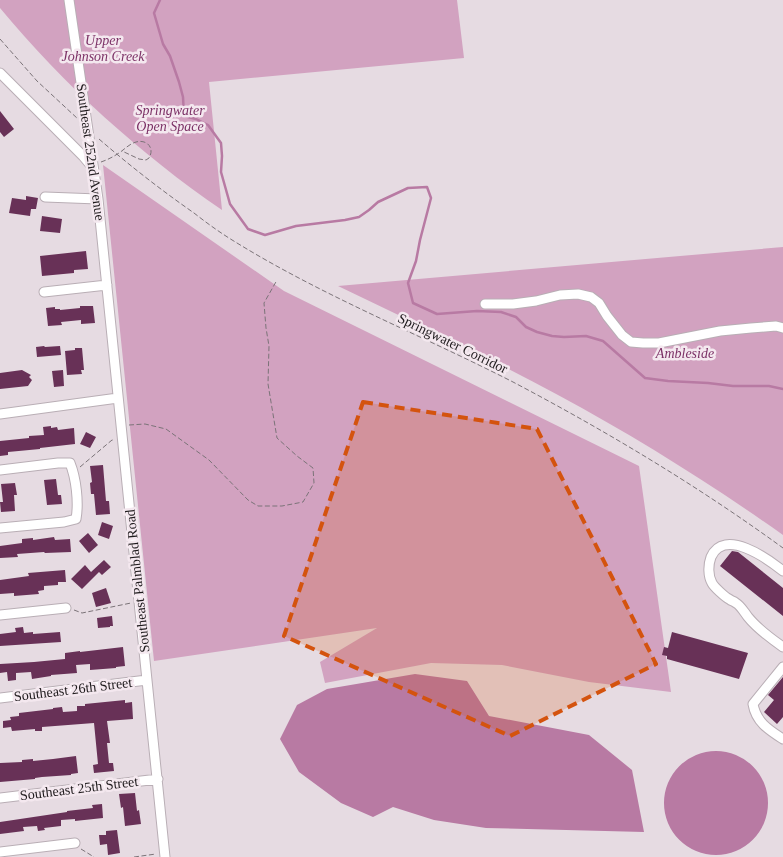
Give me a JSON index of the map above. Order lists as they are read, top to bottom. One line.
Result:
{"streets":{"street":["Southeast 252nd Avenue","Southeast Palmblad Road","Southeast 26th Street","Southeast 25th Street"],"path":["Springwater Corridor"]},"crossings":[["Southeast 252nd Avenue","Southeast Palmblad Road"],["Southeast Palmblad Road","Southeast 26th Street"],["Southeast Palmblad Road","Southeast 25th Street"]],"parks":["Upper Johnson Creek","Springwater Open Space","Ambleside"]}
